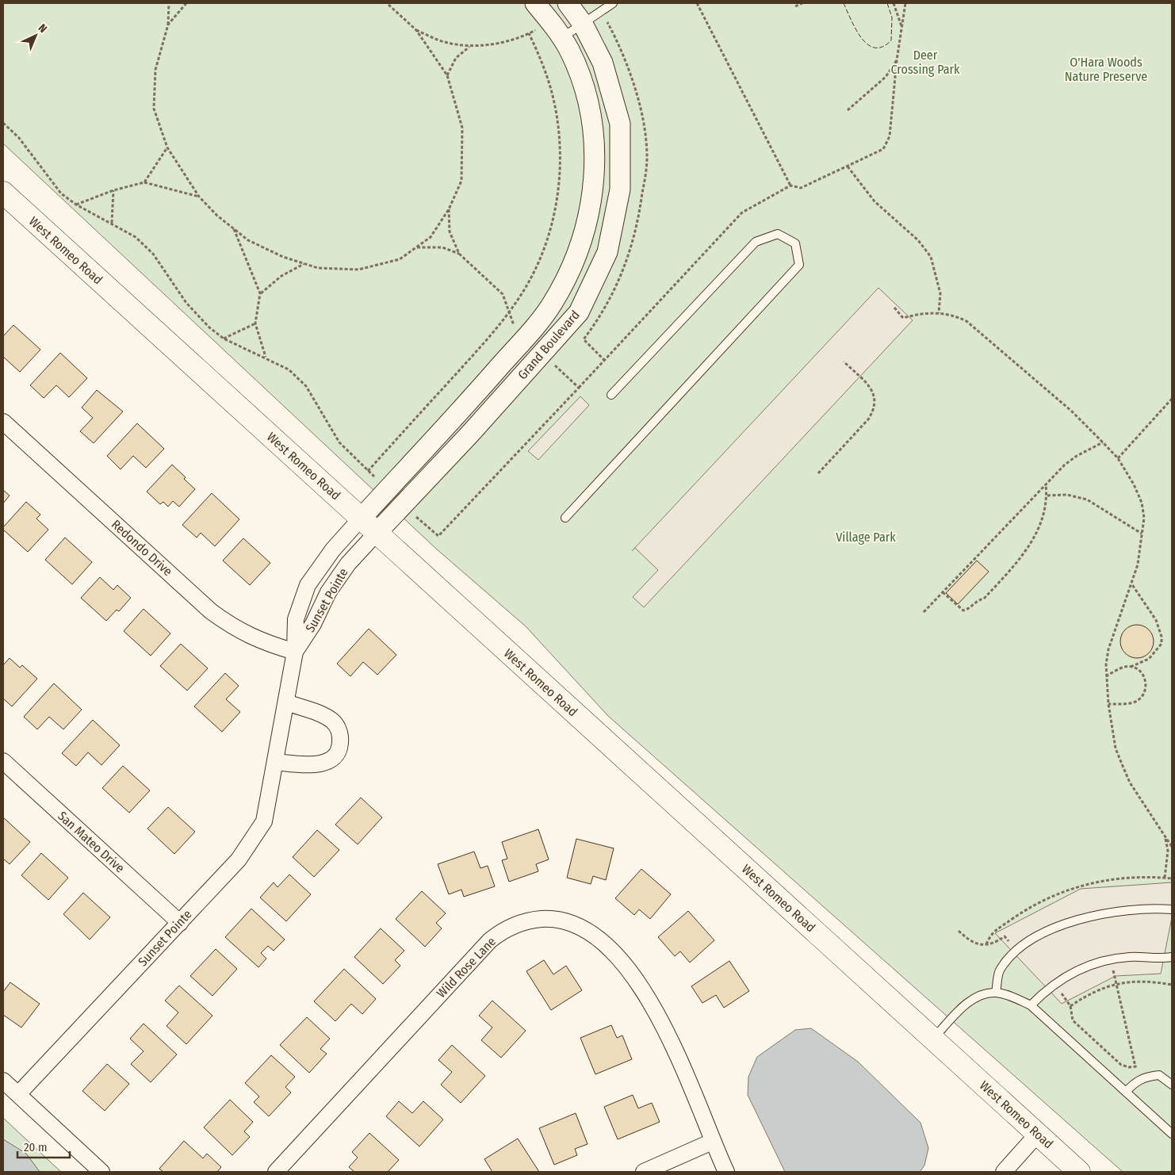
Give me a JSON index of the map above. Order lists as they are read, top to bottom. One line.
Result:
{"streets":{"main road":["West Romeo Road"],"street":["Grand Boulevard","Redondo Drive","Sunset Pointe","San Mateo Drive","Wild Rose Lane"]},"crossings":[["West Romeo Road","Grand Boulevard"],["West Romeo Road","Sunset Pointe"],["Grand Boulevard","Sunset Pointe"],["Redondo Drive","Sunset Pointe"],["Sunset Pointe","San Mateo Drive"]],"parks":["Deer Crossing Park","O'Hara Woods Nature Preserve","Village Park"],"scale_bar":"20 m","north":"top right"}
